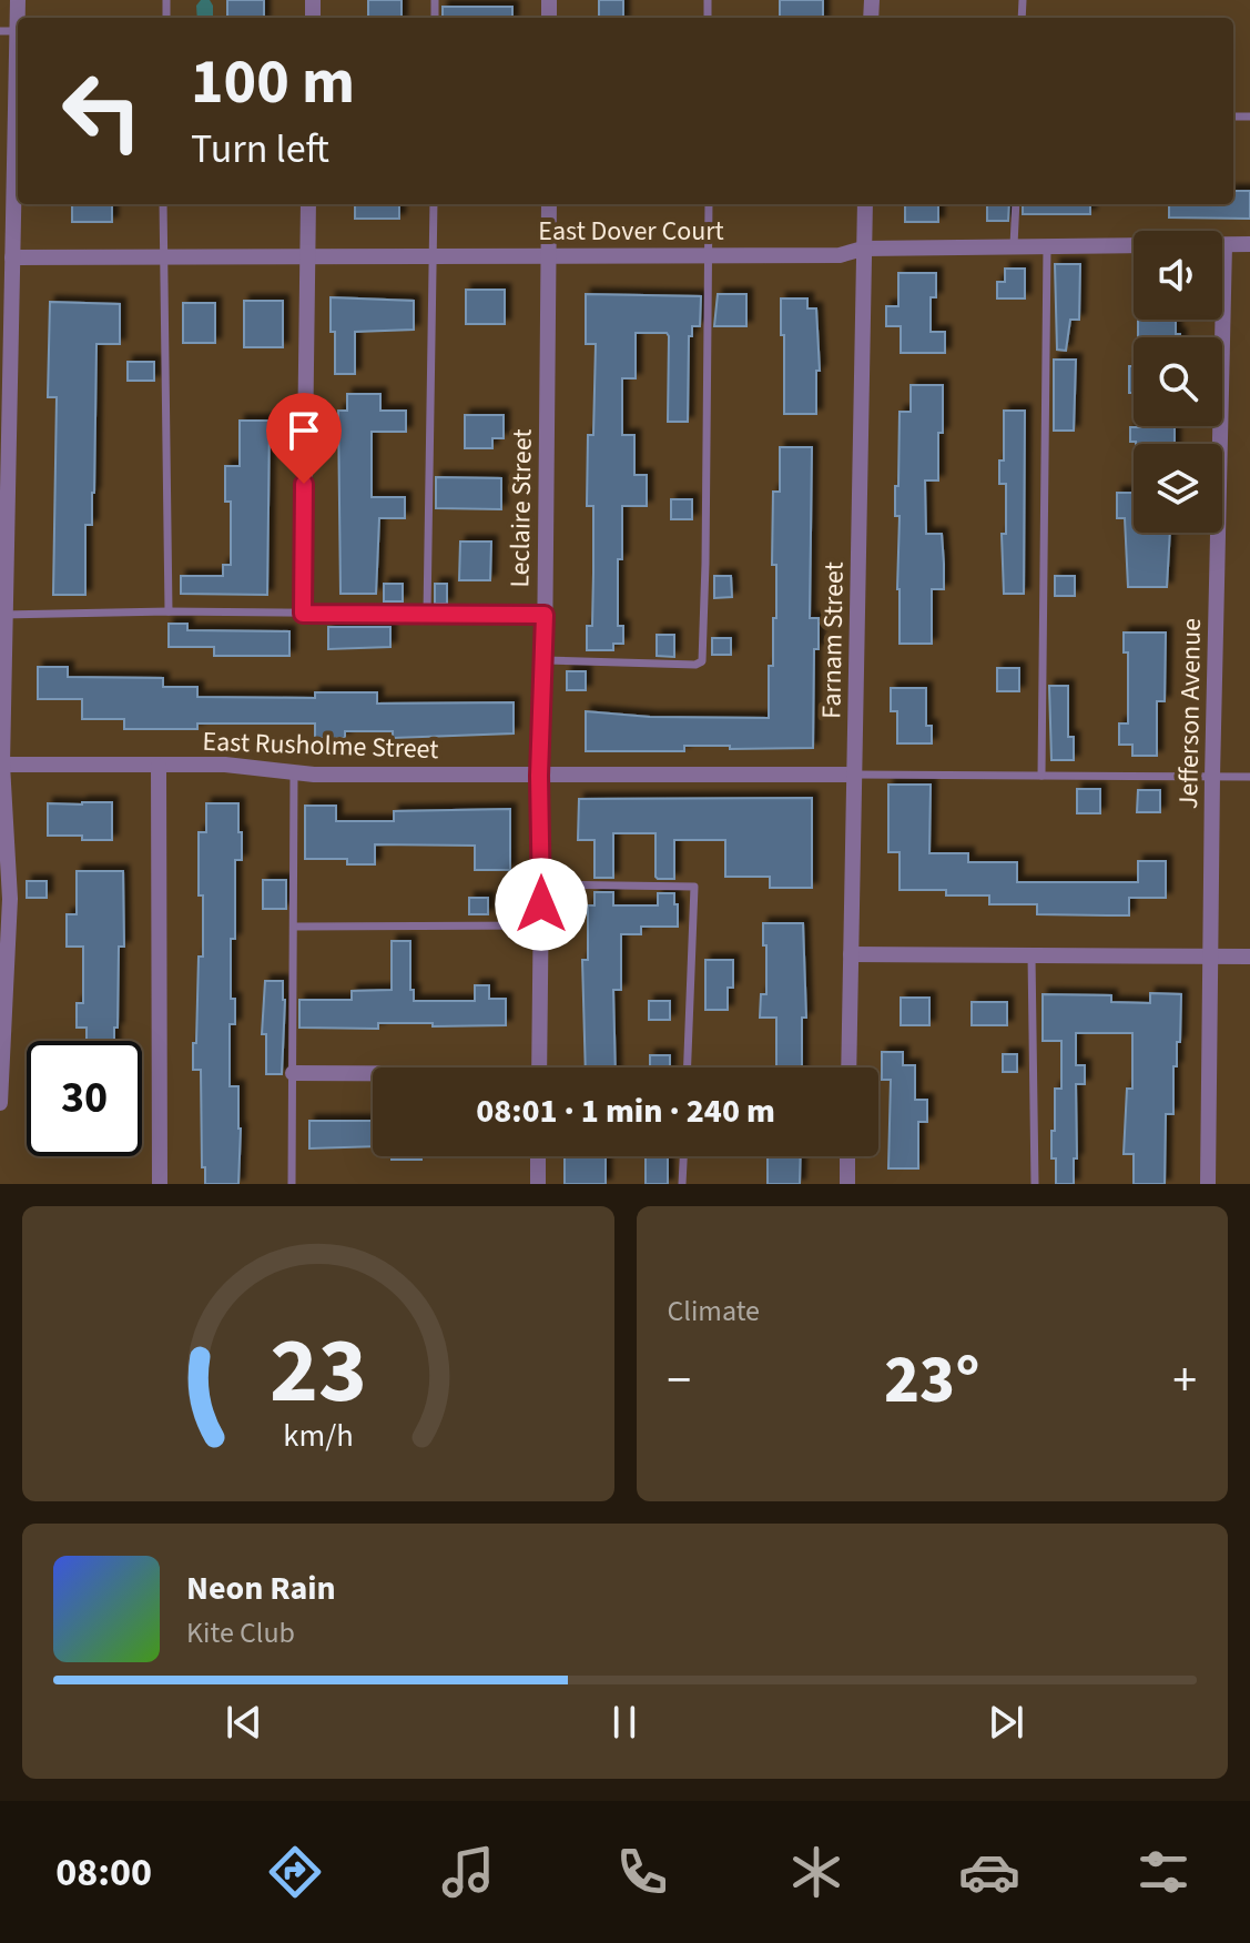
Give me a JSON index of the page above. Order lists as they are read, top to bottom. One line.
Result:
{"streets":{"street":["East Dover Court","Leclaire Street","Farnam Street","Jefferson Avenue","East Rusholme Street"]},"crossings":[["East Dover Court","Leclaire Street"],["East Dover Court","Farnam Street"],["East Dover Court","Jefferson Avenue"],["Leclaire Street","East Rusholme Street"],["Farnam Street","East Rusholme Street"]],"page":{"turn":["100 m","Turn left"],"limit":"30","trip":"08:01 · 1 min · 240 m","tile":"Climate","heat":["−","23°","+"],"song":["Neon Rain","Kite Club"],"tabs":"08:00","gauge":["23","km/h"]}}
